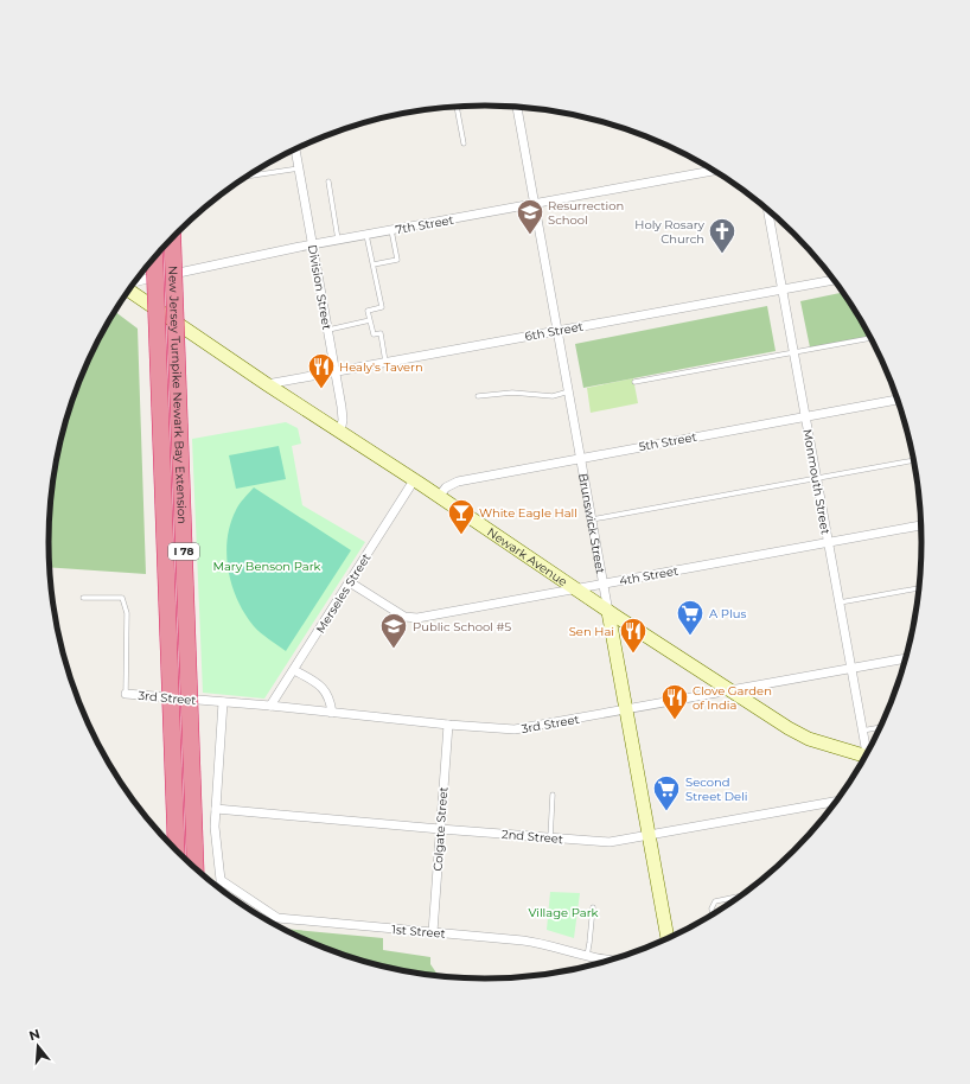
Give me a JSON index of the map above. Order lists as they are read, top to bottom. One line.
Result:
{"streets":{"highway":["New Jersey Turnpike Newark Bay Extension","I 78"],"main road":["Brunswick Street","Newark Avenue"],"street":["7th Street","Division Street","6th Street","5th Street","Monmouth Street","4th Street","Merseles Street","3rd Street","Colgate Street","2nd Street","1st Street"]},"crossings":[["7th Street","Division Street"],["7th Street","Brunswick Street"],["Division Street","6th Street"],["Division Street","Newark Avenue"],["6th Street","Monmouth Street"],["6th Street","Brunswick Street"],["6th Street","Newark Avenue"],["5th Street","Monmouth Street"],["5th Street","Brunswick Street"],["5th Street","Newark Avenue"],["Monmouth Street","4th Street"],["Monmouth Street","3rd Street"],["Brunswick Street","Newark Avenue"],["Brunswick Street","4th Street"],["Brunswick Street","3rd Street"],["Brunswick Street","2nd Street"],["Newark Avenue","4th Street"],["Newark Avenue","Merseles Street"],["Newark Avenue","3rd Street"],["4th Street","Merseles Street"],["Merseles Street","3rd Street"],["3rd Street","Colgate Street"],["Colgate Street","2nd Street"],["Colgate Street","1st Street"],["2nd Street","1st Street"]],"parks":["Mary Benson Park","Village Park"],"places":{"school or university":["Resurrection School","Public School #5"],"church":["Holy Rosary Church"],"restaurant":["Healy's Tavern","Sen Hai","Clove Garden of India"],"bar":["White Eagle Hall"],"supermarket":["A Plus","Second Street Deli"]},"north":"top"}
